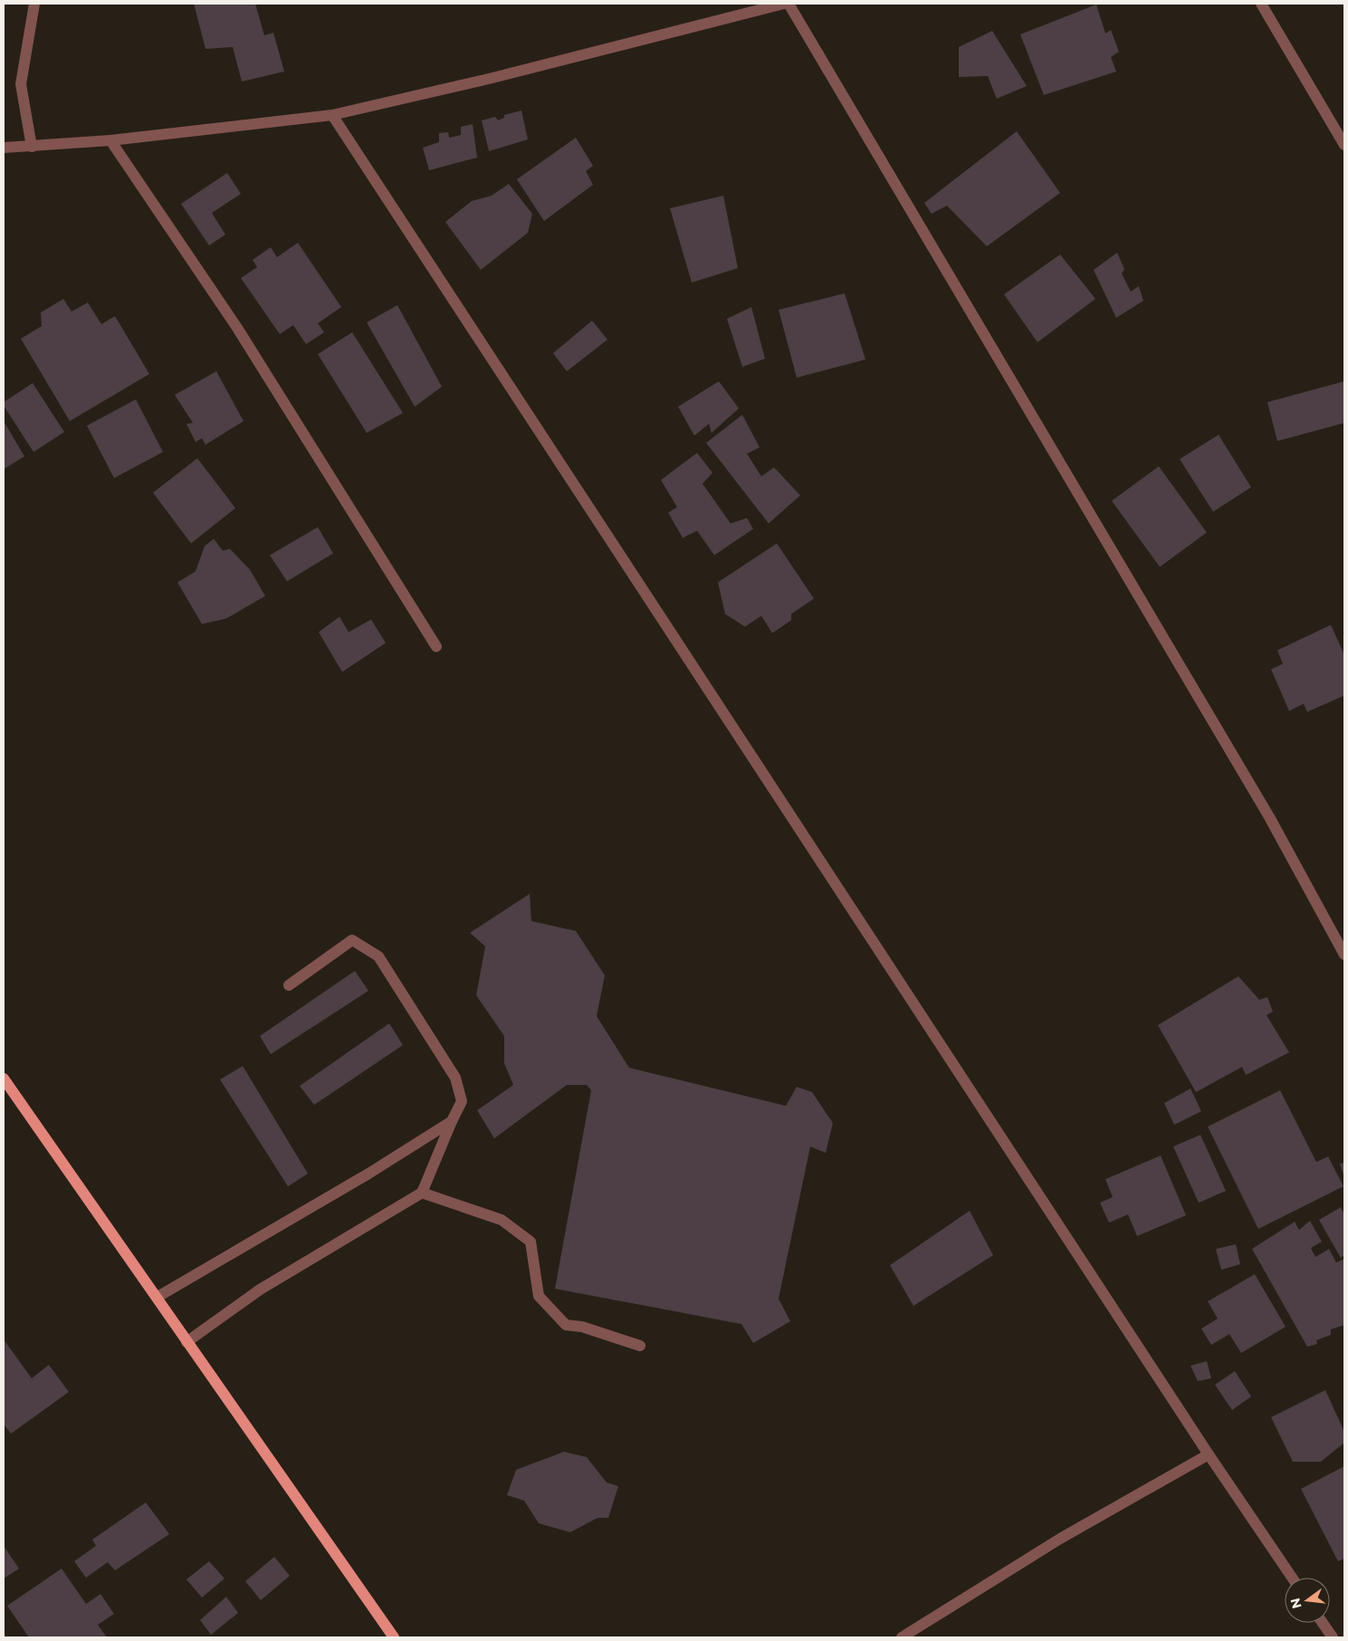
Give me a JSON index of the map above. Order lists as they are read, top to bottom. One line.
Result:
{"north":"left"}
